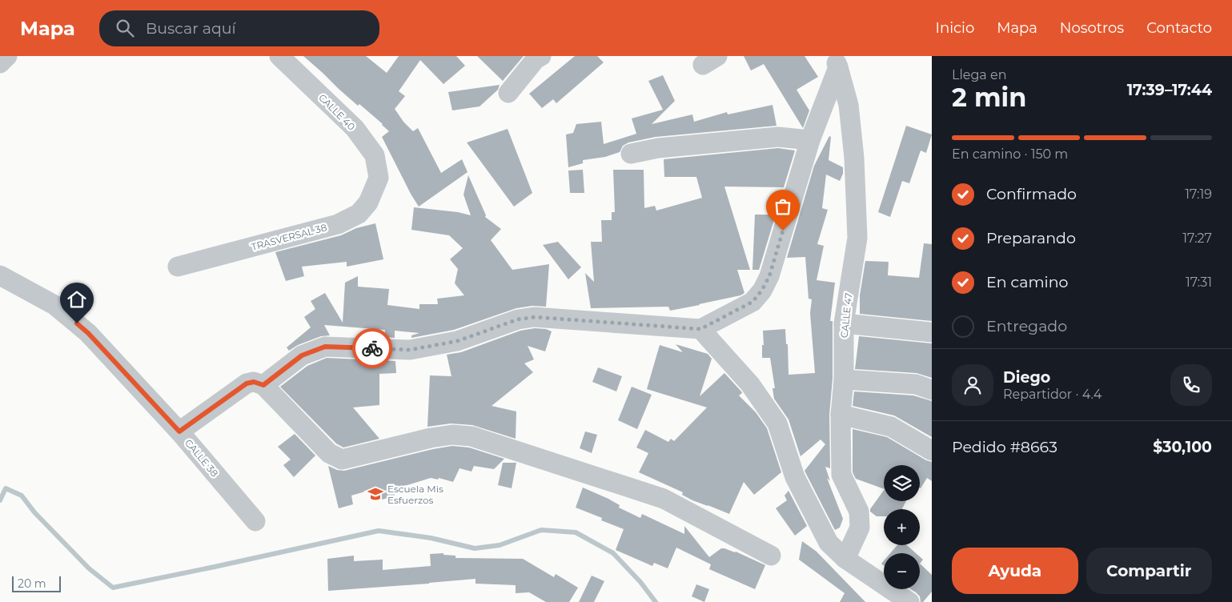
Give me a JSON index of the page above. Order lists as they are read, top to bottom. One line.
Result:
{"streets":{"street":["CALLE 40","TRASVERSAL 38","CALLE 47","CALLE 38"]},"crossings":[["CALLE 40","TRASVERSAL 38"]],"places":{"school or university":["Escuela Mis Esfuerzos"]},"scale_bar":"20 m","page":{"header":"Mapa","search":"Buscar aquí","nav":["Inicio","Mapa","Nosotros","Contacto"],"heading":["2 min","Llega en","17:39–17:44"],"panel":["Diego","Repartidor · 4.4","Pedido #8663","$30,100"],"bar":"En camino · 150 m","list":[["Confirmado","17:19"],["Preparando","17:27"],["En camino","17:31"],"Entregado"],"map_buttons":["+","−"],"buttons":["Ayuda","Compartir"],"scale":"20 m"}}
